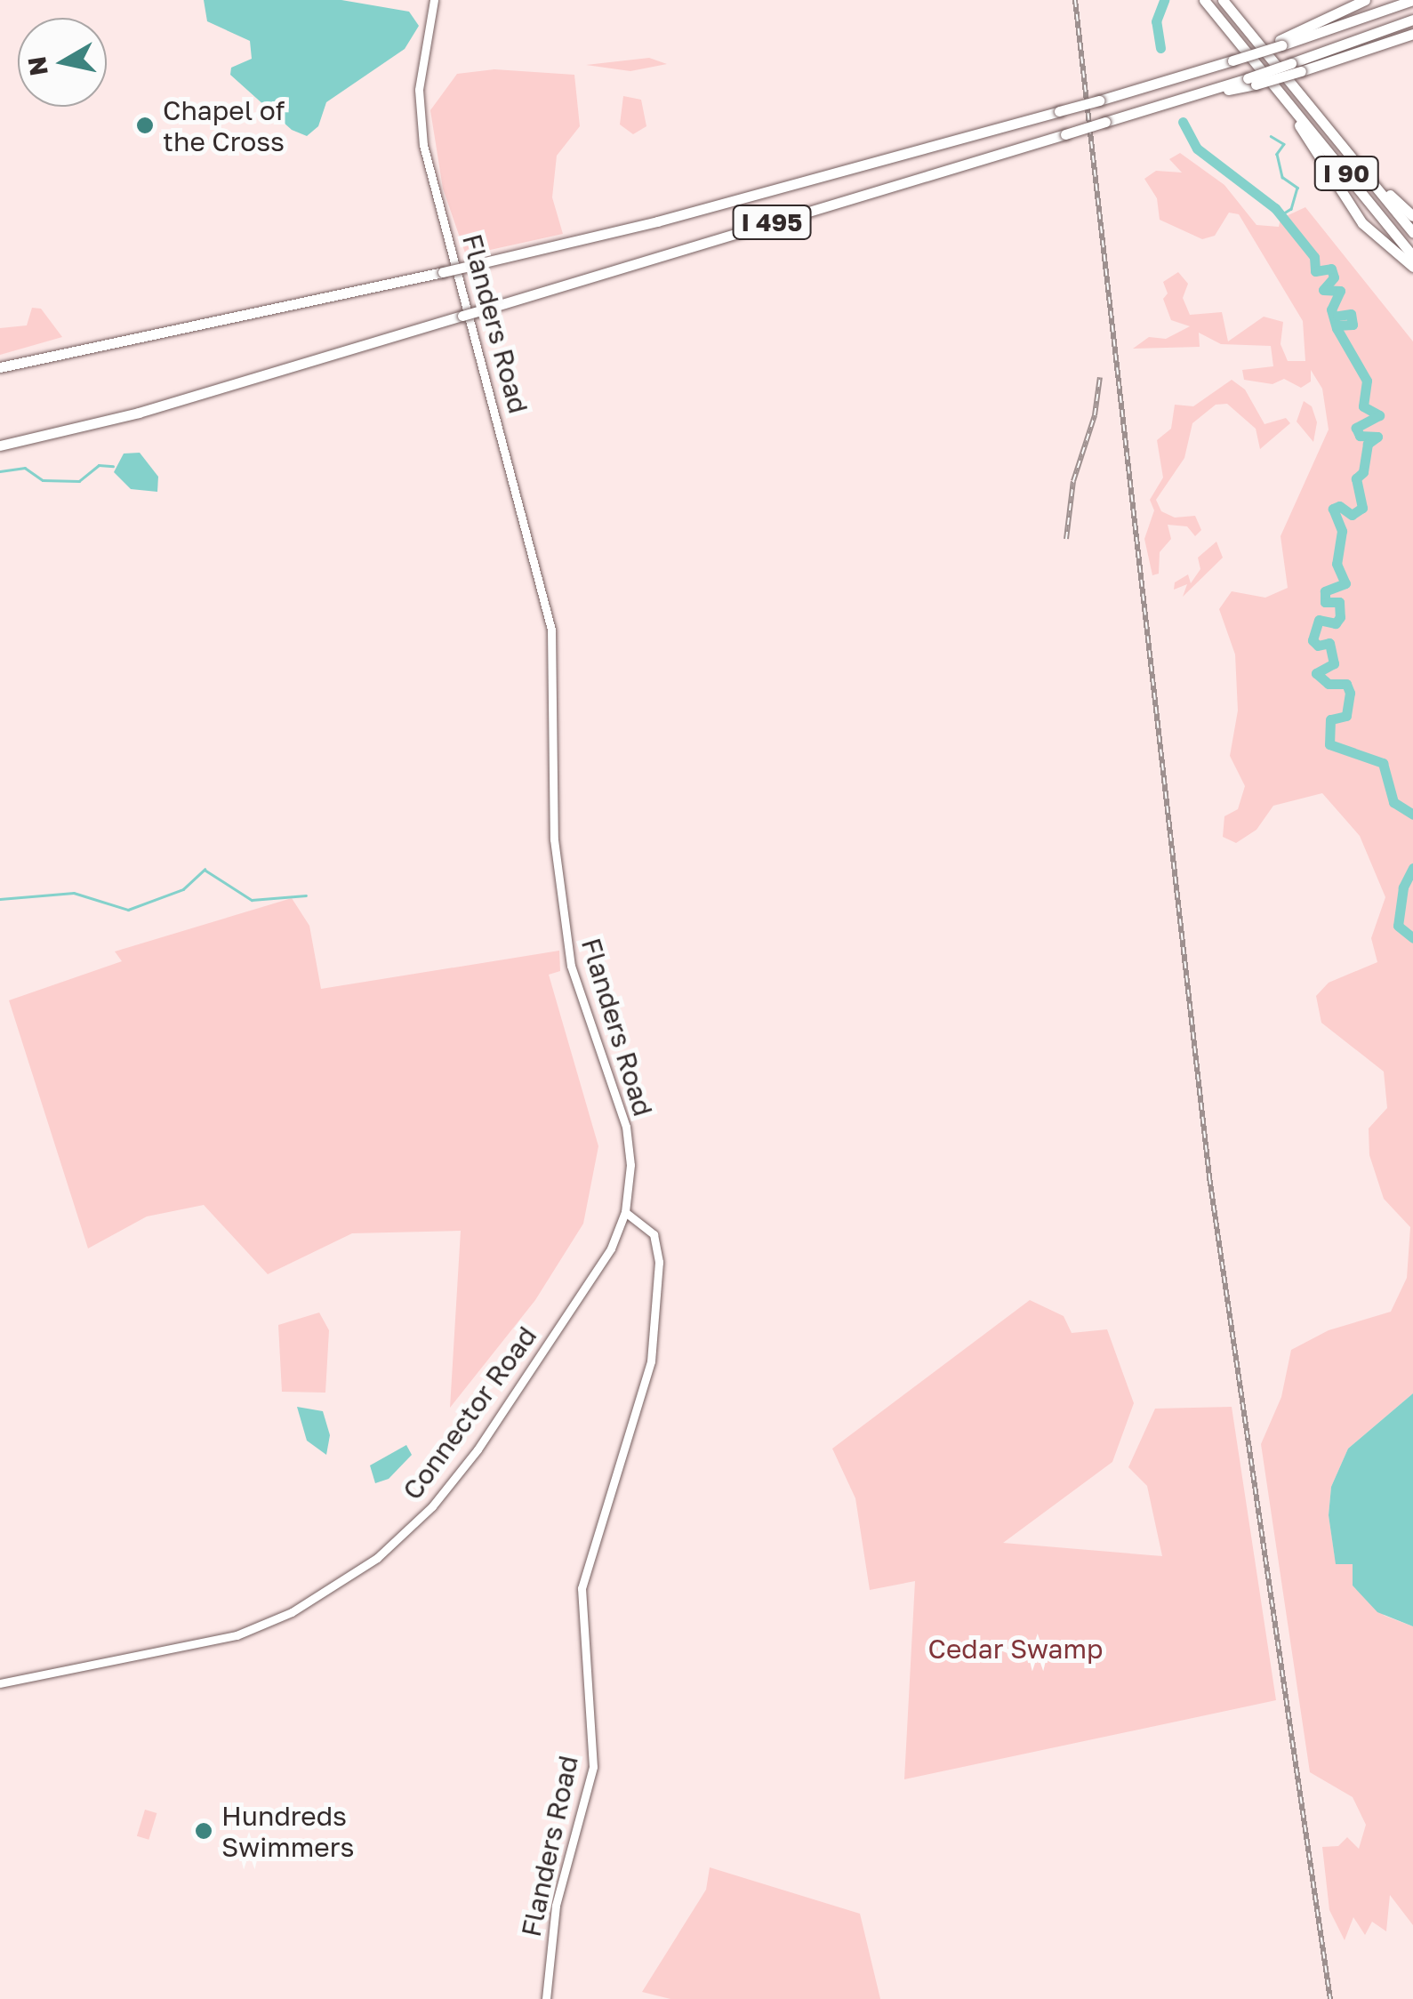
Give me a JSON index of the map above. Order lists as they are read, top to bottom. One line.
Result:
{"streets":{"highway":["I 90","I 495"],"main road":["Flanders Road","Connector Road"]},"crossings":[["Flanders Road","Connector Road"]],"parks":["Cedar Swamp"],"places":["Chapel of the Cross","Hundreds Swimmers"],"north":"left"}
